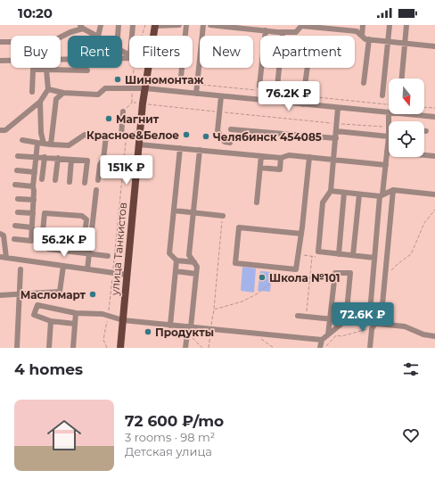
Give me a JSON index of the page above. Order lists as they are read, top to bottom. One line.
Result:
{"streets":{"main road":["улица Танкистов"]},"places":["Шиномонтаж","Магнит","Красное&Белое","Челябинск 454085","Школа №101","Масломарт","Продукты"],"north":"bottom","page":{"status":"10:20","chip":["Buy","Rent","Filters","New","Apartment"],"price":["76.2K ₽","151K ₽","56.2K ₽","72.6K ₽"],"heading":"4 homes","list":[{"name":"72 600 ₽/mo","note":"3 rooms · 98 m² · Детская улица"}]}}
